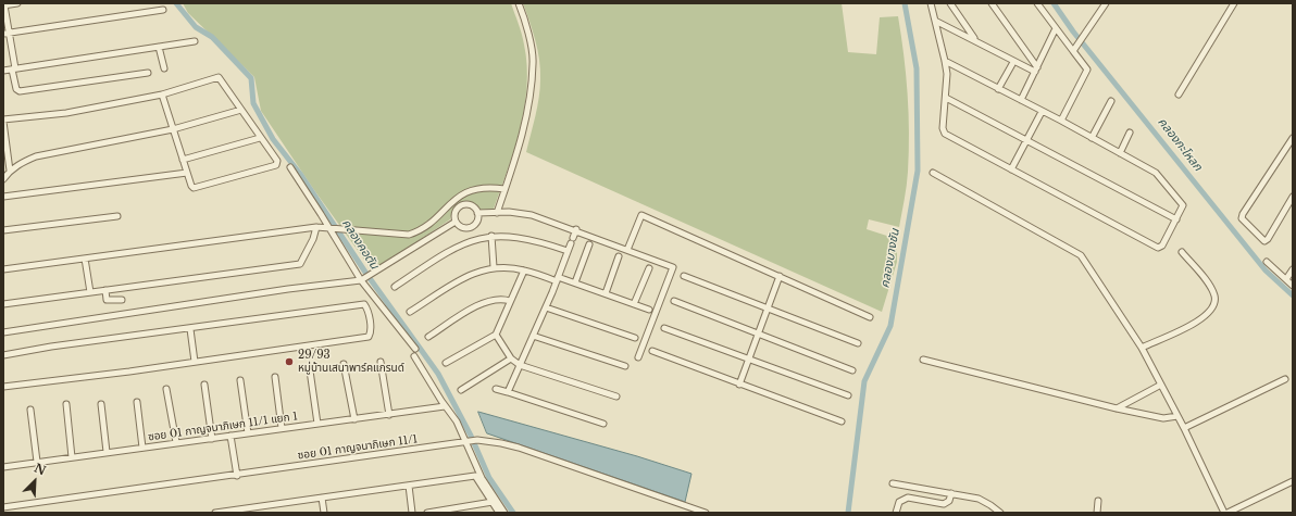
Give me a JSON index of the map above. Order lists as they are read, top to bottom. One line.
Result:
{"streets":{"street":["ซอย 01 กาญจนาภิเษก 11/1 แยก 1","ซอย 01 กาญจนาภิเษก 11/1"]},"water":["คลองกะโหลก","คลองคอตัน","คลองบางชัน"],"places":["29/93 หมู่บ้านเสนาพาร์คแกรนด์"],"north":"top right"}
